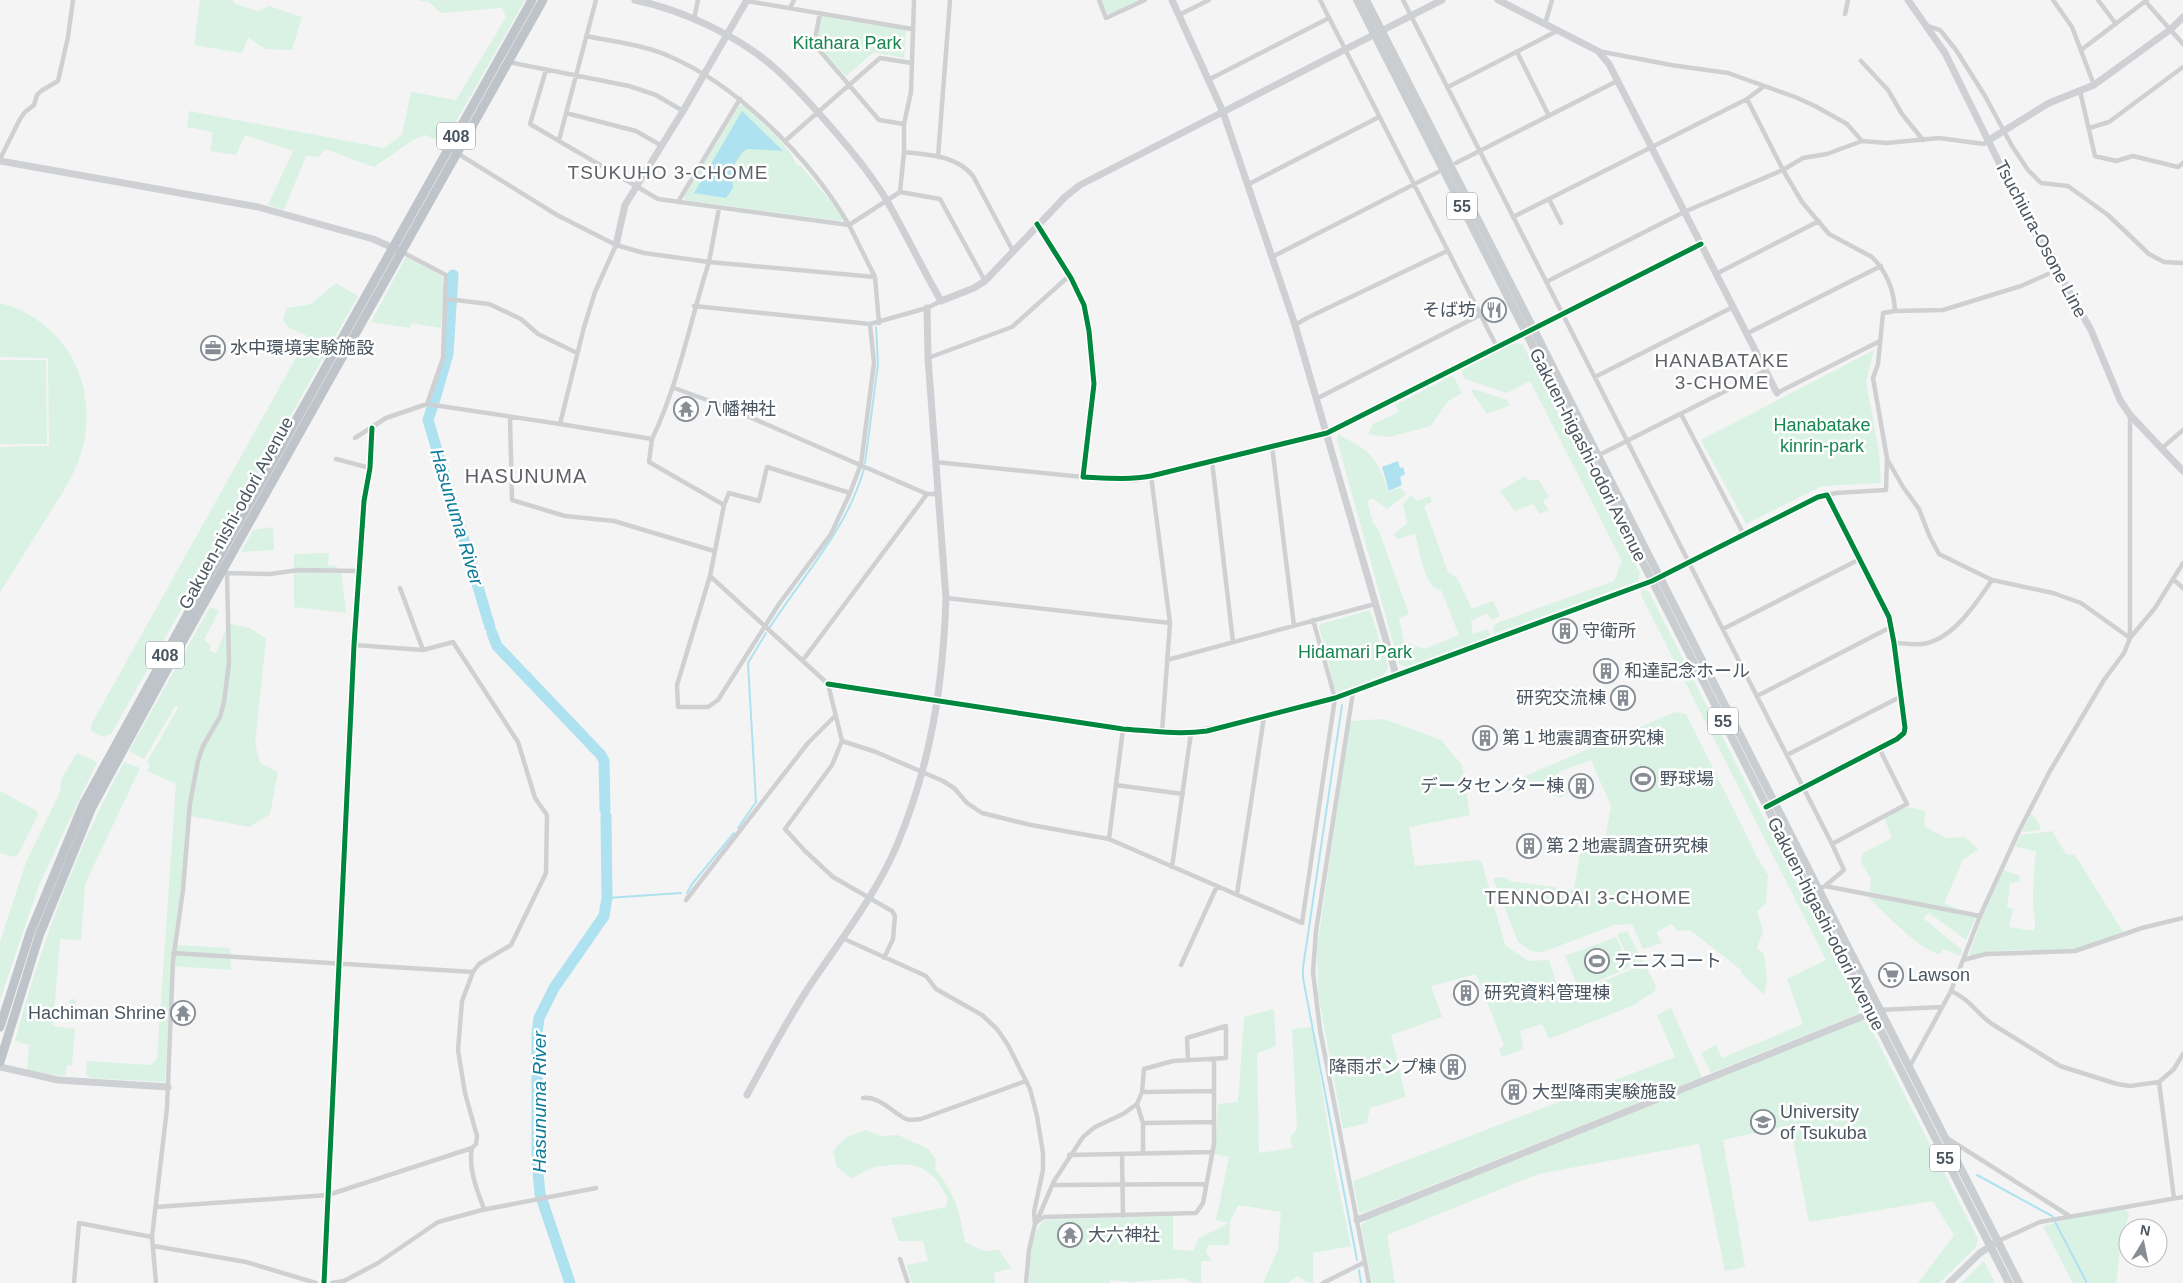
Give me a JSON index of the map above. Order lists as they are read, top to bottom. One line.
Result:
{"streets":{"highway":["408","Gakuen-nishi-odori Avenue"],"main road":["55","Gakuen-higashi-odori Avenue"],"street":["Tsuchiura-Osone Line"]},"crossings":[["55","Gakuen-higashi-odori Avenue"]],"districts":["TSUKUHO 3-CHOME","HANABATAKE 3-CHOME","HASUNUMA","TENNODAI 3-CHOME"],"water":["Hasunuma River"],"parks":["Kitahara Park","Hanabatake kinrin-park","Hidamari Park"],"places":{"restaurant":["そば坊"],"office":["水中環境実験施設"],"temple":["八幡神社","Hachiman Shrine","大六神社"],"building":["守衛所","和達記念ホール","研究交流棟","第１地震調査研究棟","データセンター棟","第２地震調査研究棟","研究資料管理棟","降雨ポンプ棟","大型降雨実験施設"],"sports":["野球場","テニスコート"],"supermarket":["Lawson"],"school or university":["University of Tsukuba"]},"north":"top"}
